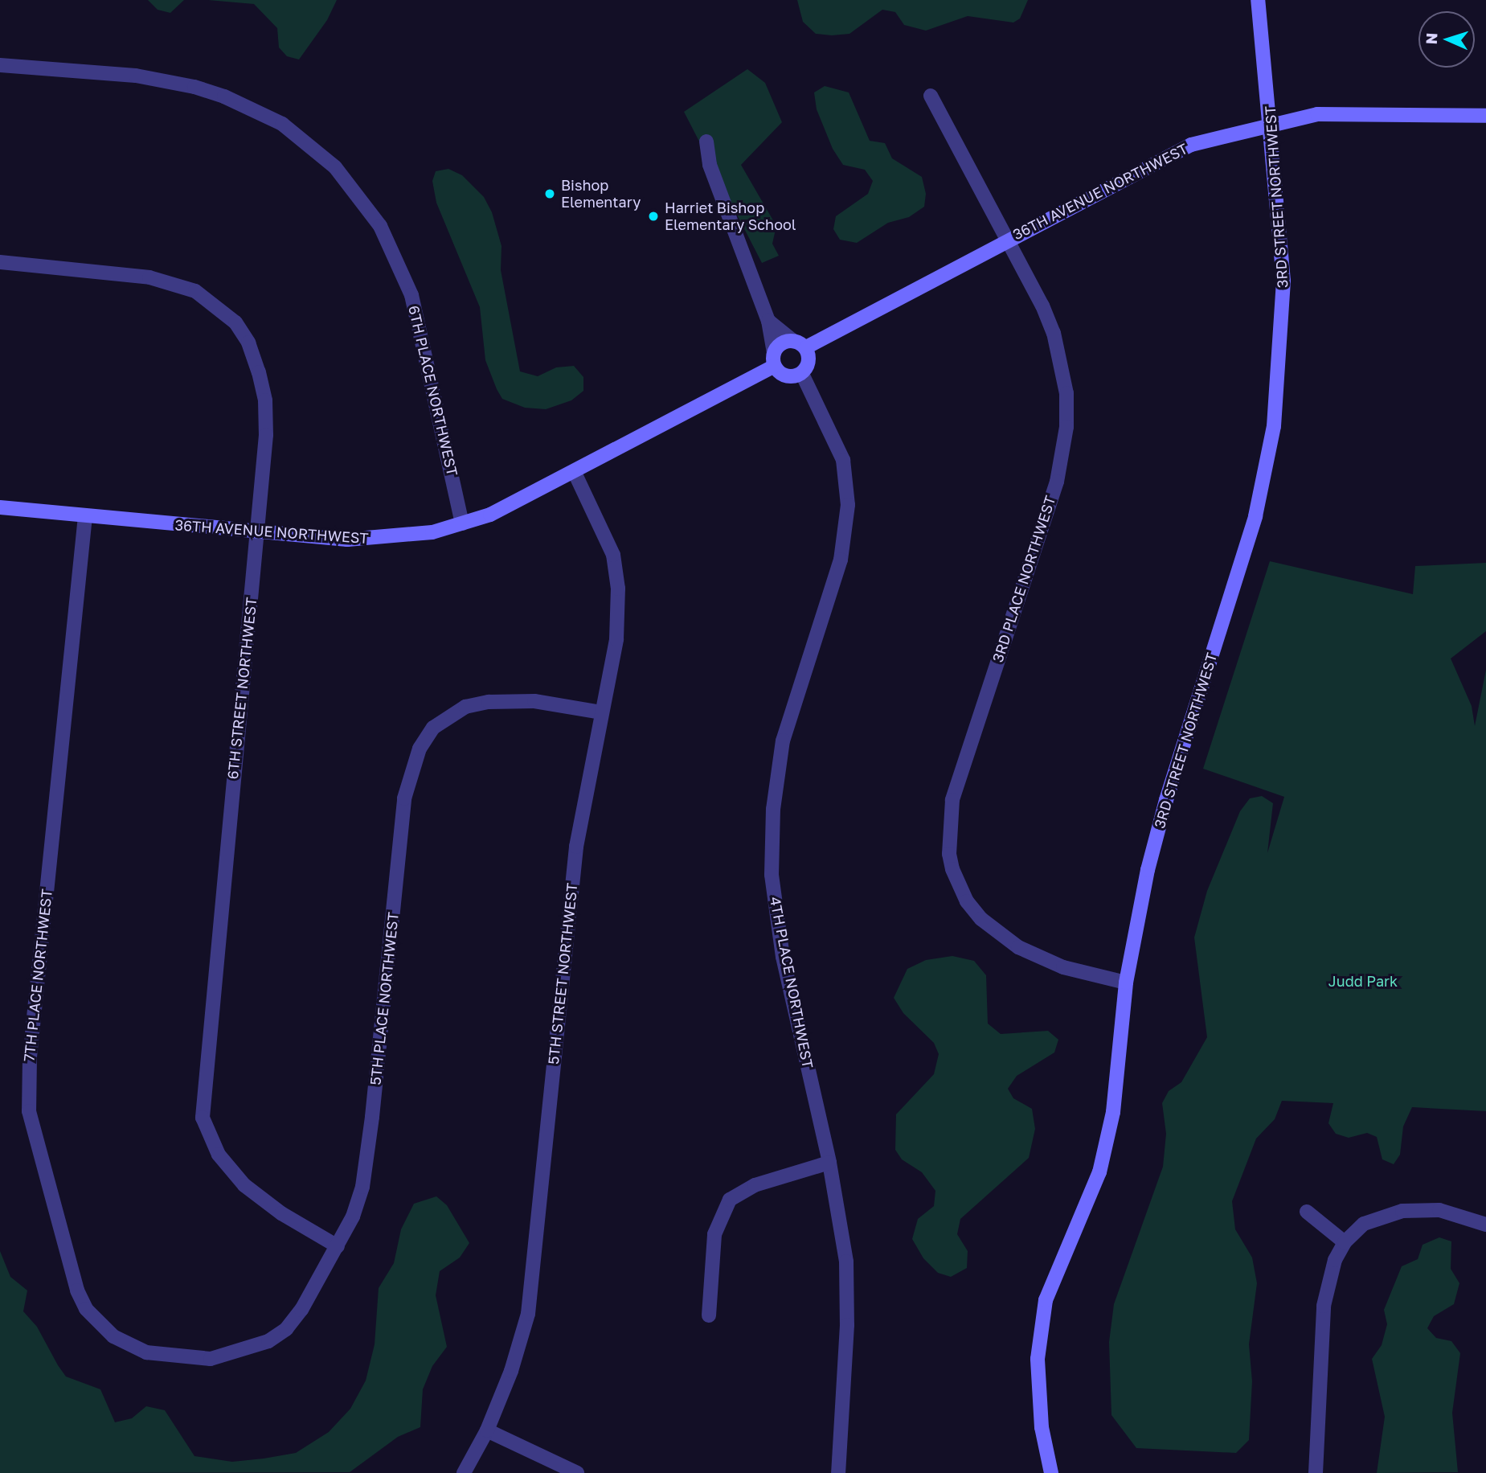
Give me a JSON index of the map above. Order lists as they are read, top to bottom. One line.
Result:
{"streets":{"street":["36TH AVENUE NORTHWEST","3RD STREET NORTHWEST","6TH PLACE NORTHWEST","3RD PLACE NORTHWEST","6TH STREET NORTHWEST","5TH STREET NORTHWEST","7TH PLACE NORTHWEST","4TH PLACE NORTHWEST","5TH PLACE NORTHWEST"]},"crossings":[["36TH AVENUE NORTHWEST","3RD STREET NORTHWEST"],["36TH AVENUE NORTHWEST","6TH PLACE NORTHWEST"],["36TH AVENUE NORTHWEST","3RD PLACE NORTHWEST"],["36TH AVENUE NORTHWEST","6TH STREET NORTHWEST"],["36TH AVENUE NORTHWEST","5TH STREET NORTHWEST"],["36TH AVENUE NORTHWEST","7TH PLACE NORTHWEST"],["36TH AVENUE NORTHWEST","4TH PLACE NORTHWEST"],["3RD STREET NORTHWEST","3RD PLACE NORTHWEST"],["6TH STREET NORTHWEST","5TH PLACE NORTHWEST"],["5TH STREET NORTHWEST","5TH PLACE NORTHWEST"],["7TH PLACE NORTHWEST","5TH PLACE NORTHWEST"]],"parks":["Judd Park"],"places":["Bishop Elementary","Harriet Bishop Elementary School"],"north":"left"}
